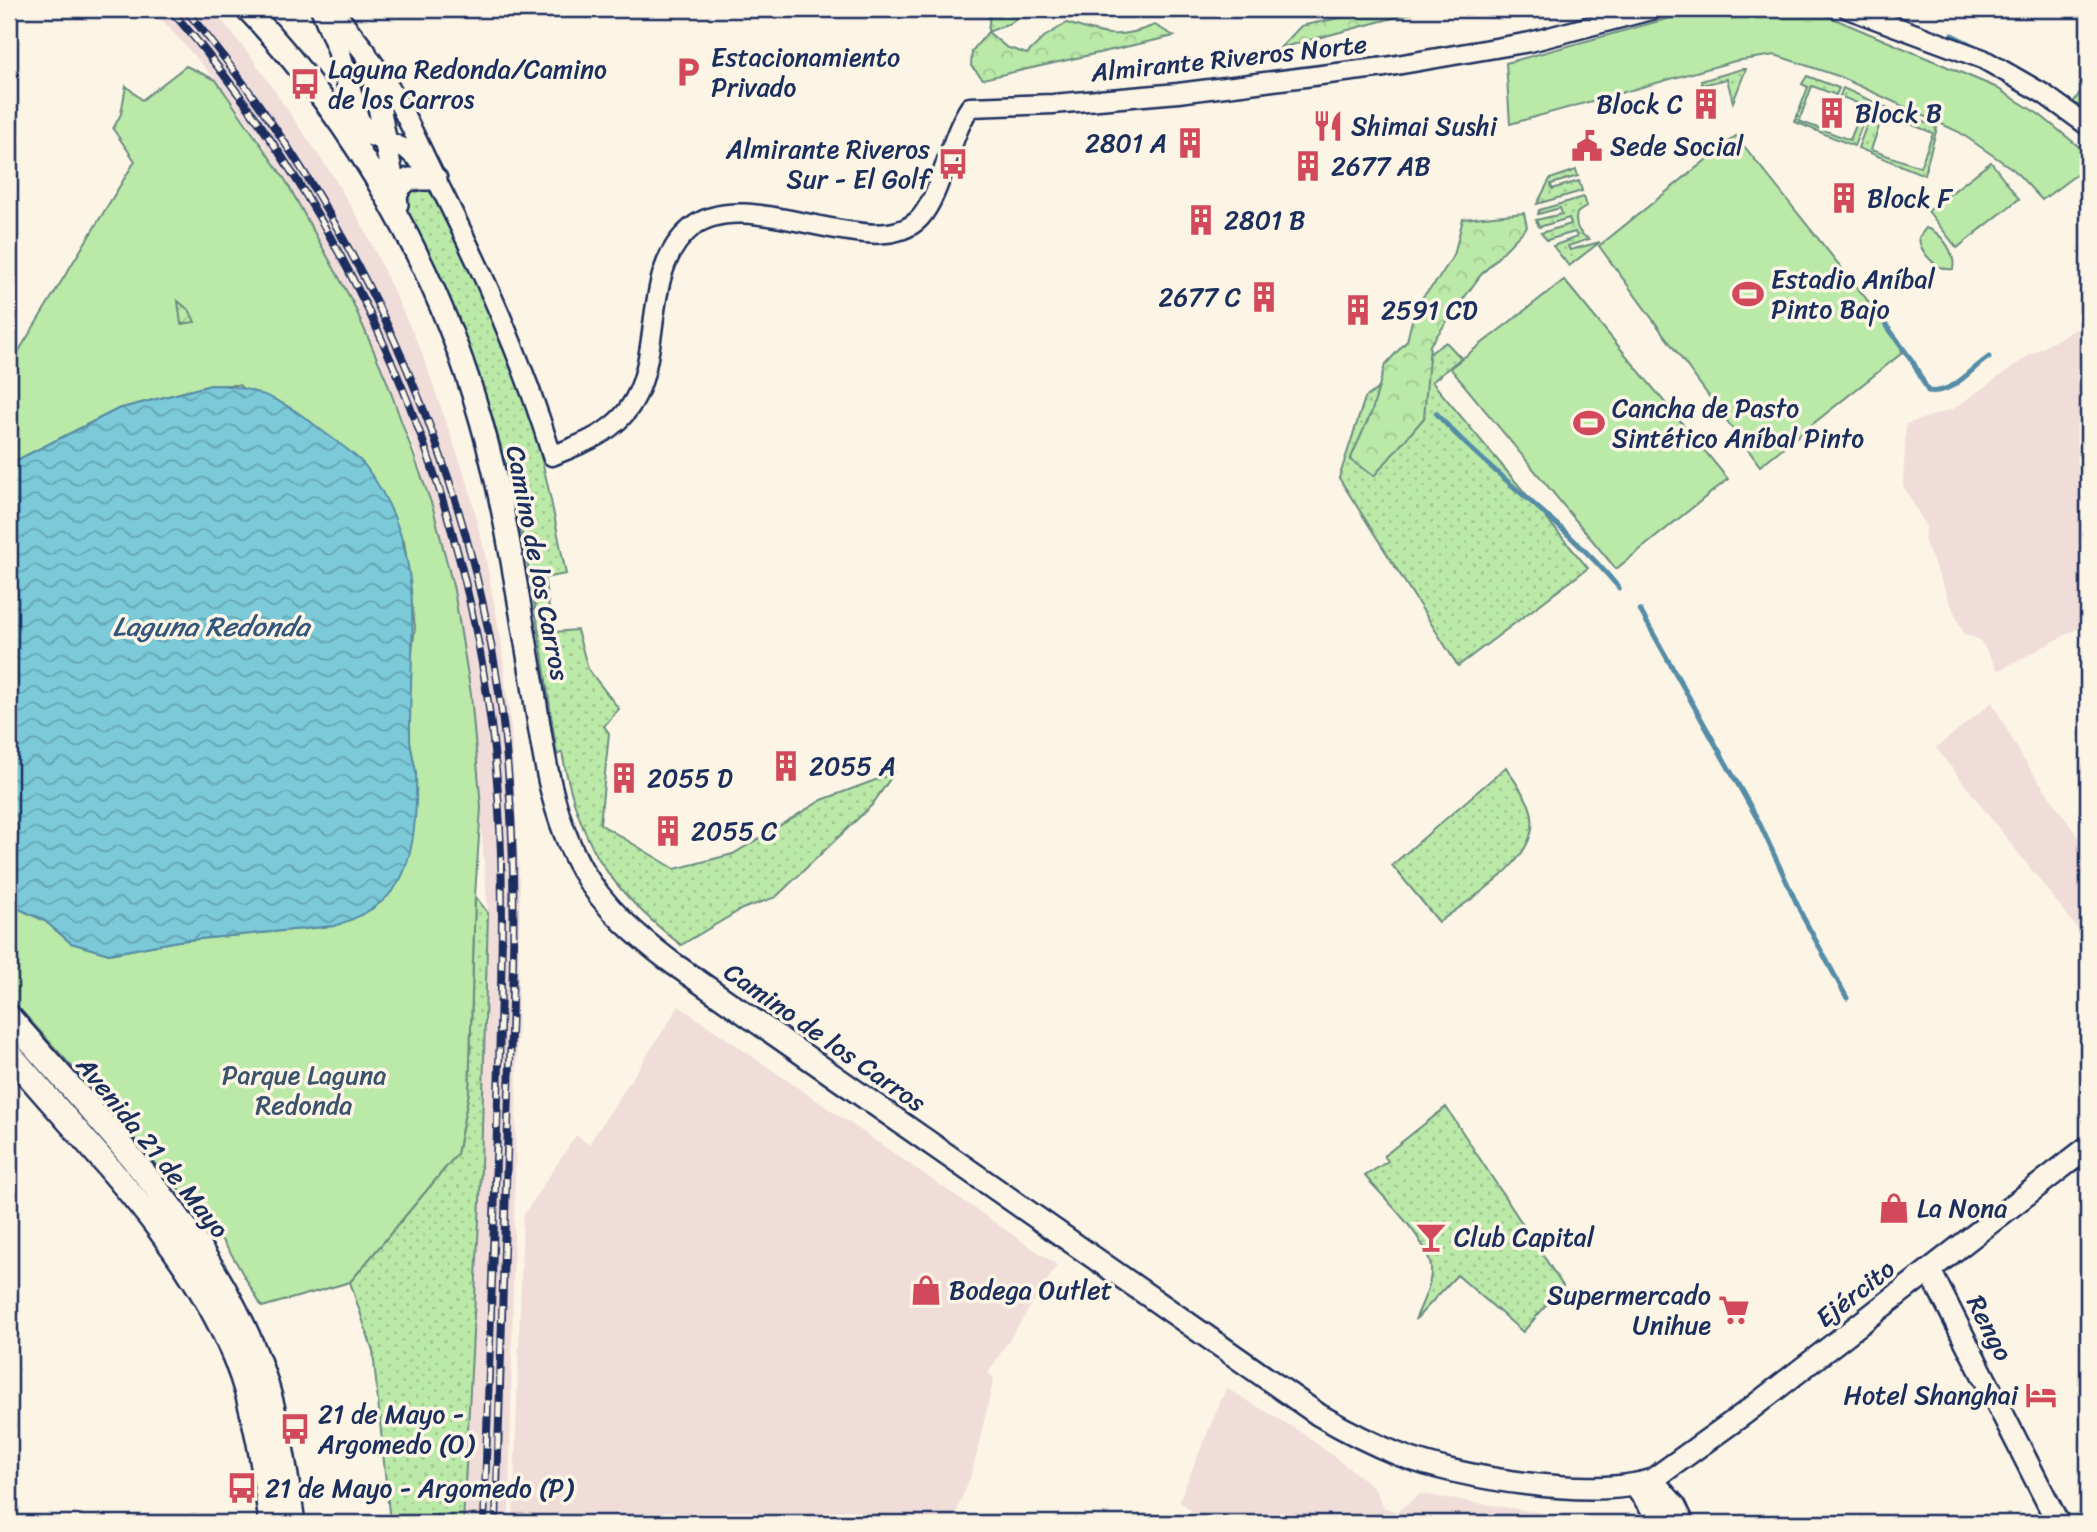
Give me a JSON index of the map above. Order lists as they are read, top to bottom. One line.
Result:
{"streets":{"main road":["Camino de los Carros","Avenida 21 de Mayo","Ejército","Rengo"],"street":["Almirante Riveros Norte"]},"crossings":[["Camino de los Carros","Ejército"],["Ejército","Rengo"]],"water":["Laguna Redonda"],"parks":["Parque Laguna Redonda"],"places":{"parking":["Estacionamiento Privado"],"bus stop":["Laguna Redonda/Camino de los Carros","Almirante Riveros Sur - El Golf","21 de Mayo - Argomedo (O)","21 de Mayo - Argomedo (P)"],"building":["Block C","Block B","2801 A","2677 AB","Block F","2801 B","2677 C","2591 CD","2055 A","2055 D","2055 C"],"restaurant":["Shimai Sushi"],"public building":["Sede Social"],"sports":["Estadio Aníbal Pinto Bajo","Cancha de Pasto Sintético Aníbal Pinto"],"shop":["La Nona","Bodega Outlet"],"bar":["Club Capital"],"supermarket":["Supermercado Unihue"],"hotel":["Hotel Shanghai"]}}
